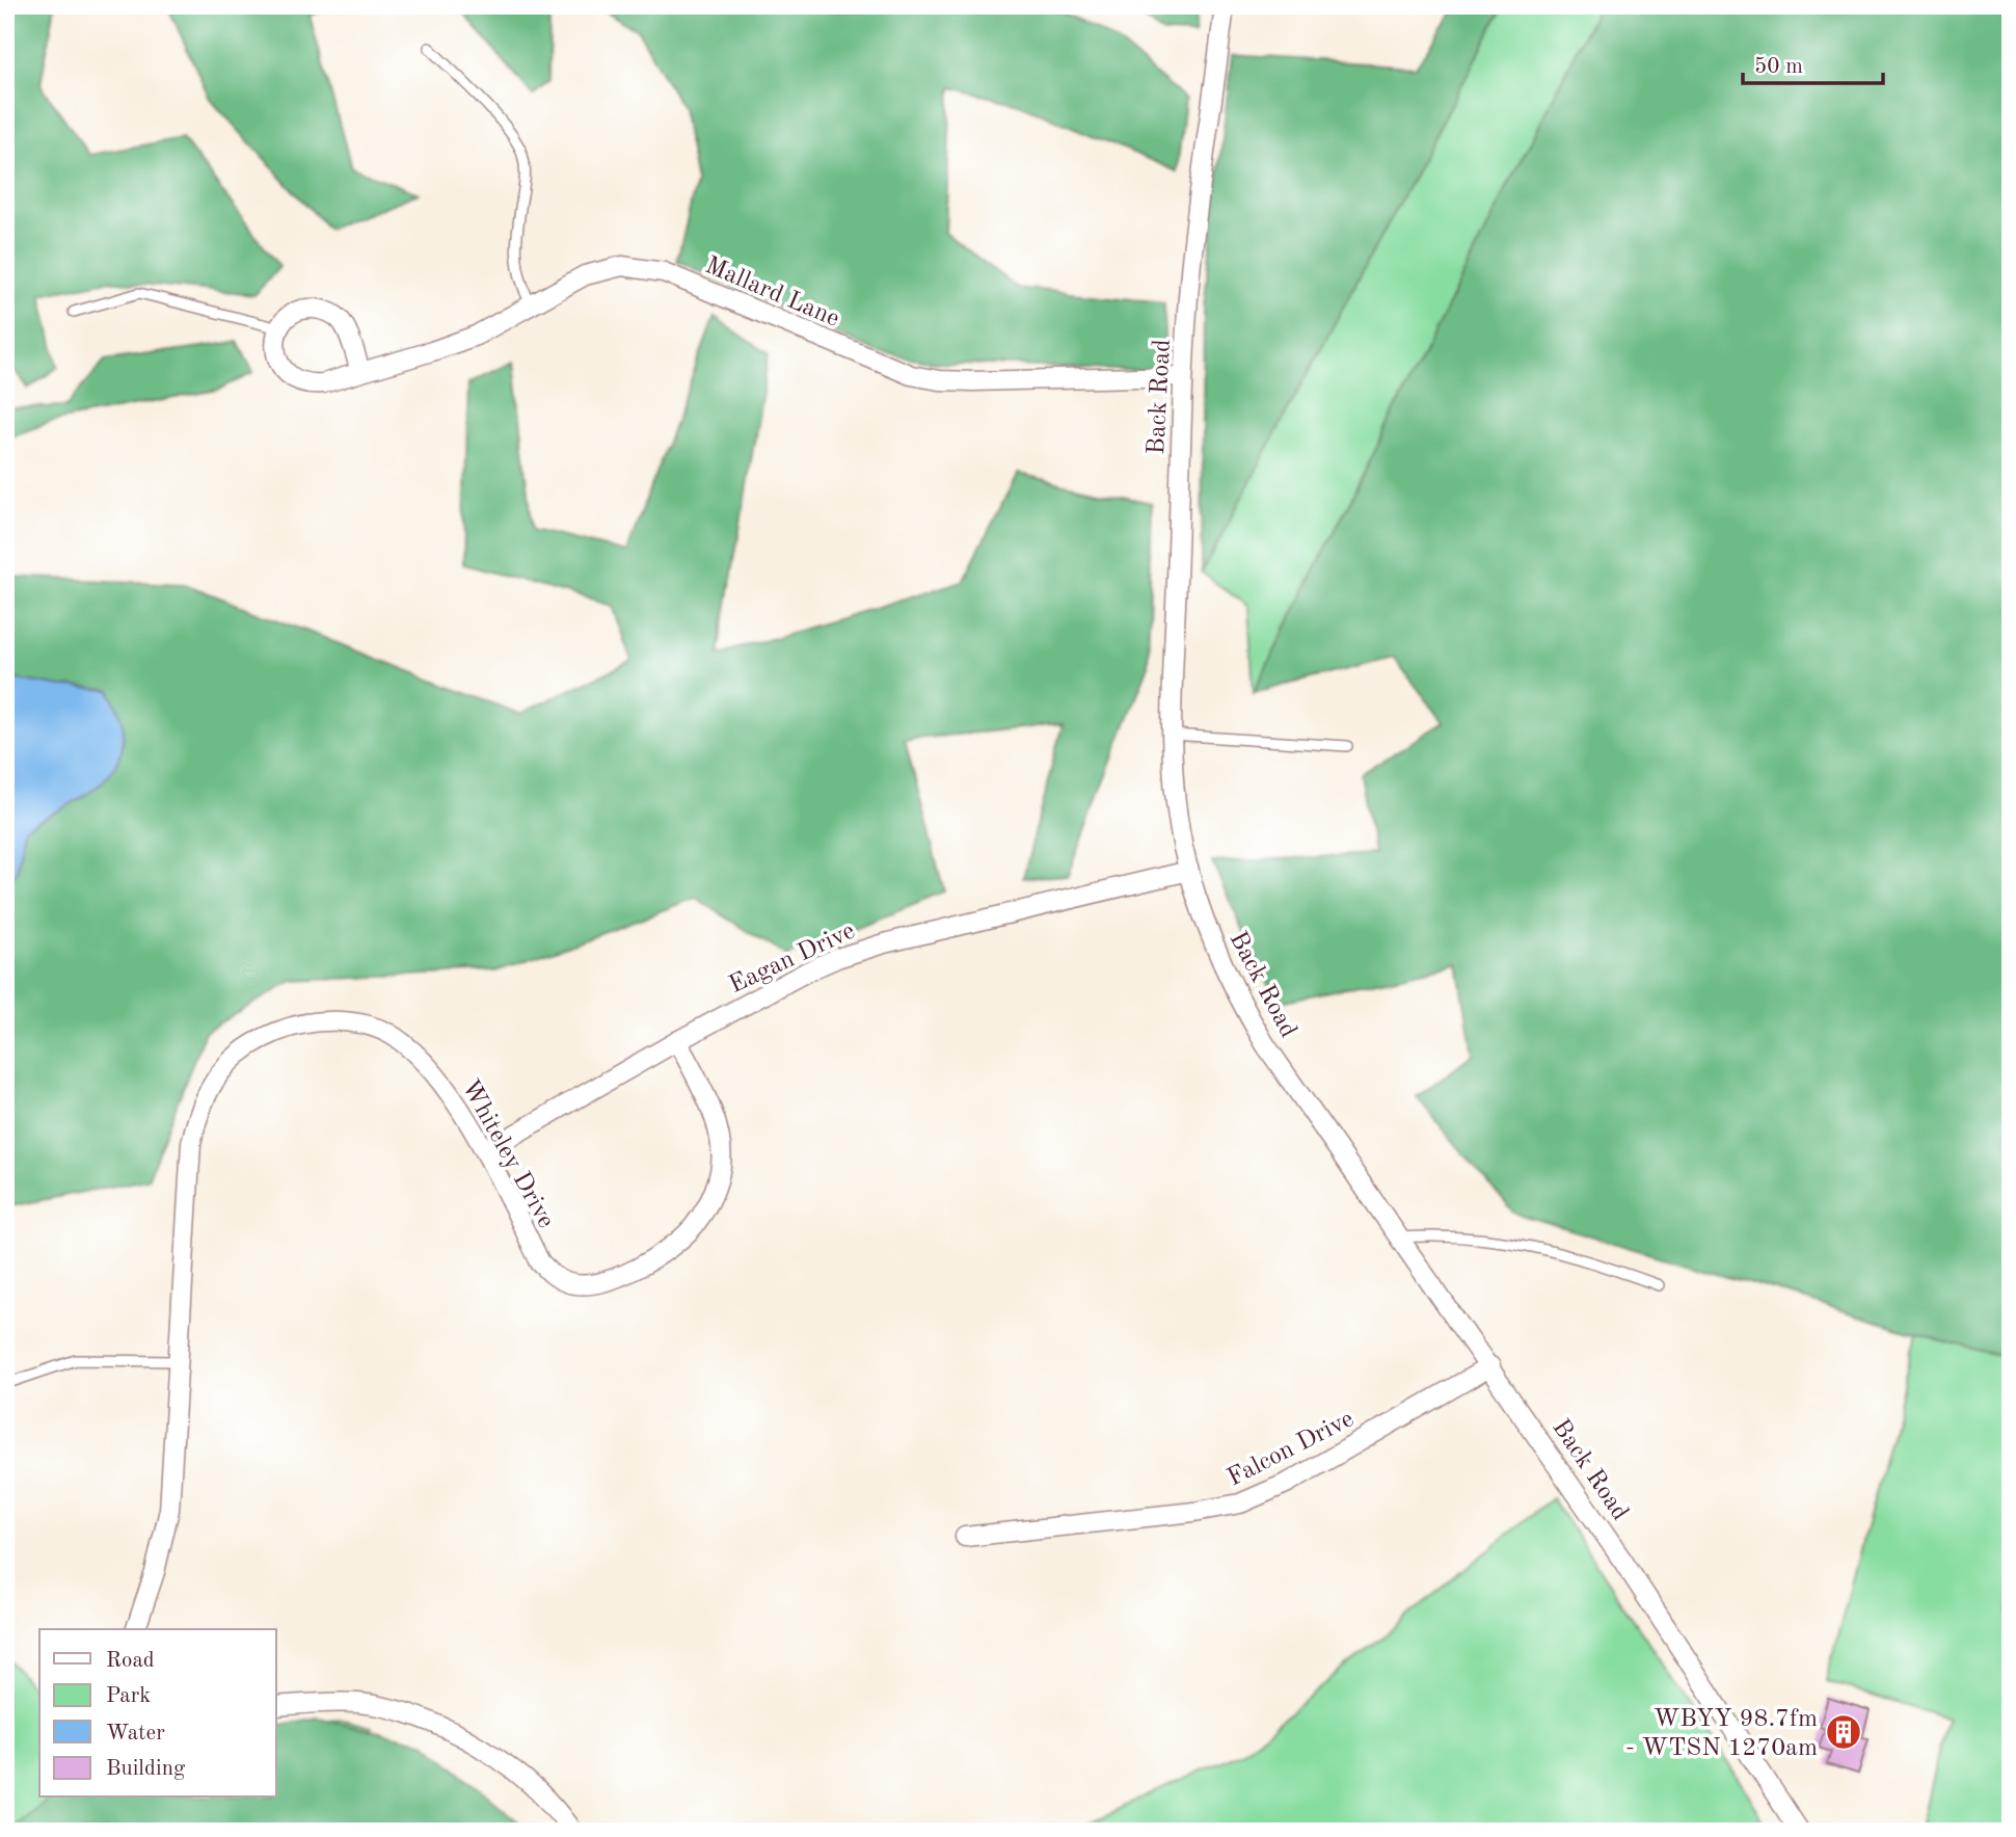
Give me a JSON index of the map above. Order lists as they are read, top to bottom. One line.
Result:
{"streets":{"street":["Mallard Lane","Back Road","Eagan Drive","Whiteley Drive","Falcon Drive"]},"crossings":[["Mallard Lane","Back Road"],["Back Road","Eagan Drive"],["Back Road","Falcon Drive"],["Eagan Drive","Whiteley Drive"]],"places":{"building":["WBYY 98.7fm - WTSN 1270am"]},"legend":["Road","Park","Water","Building"],"scale_bar":"50 m"}
